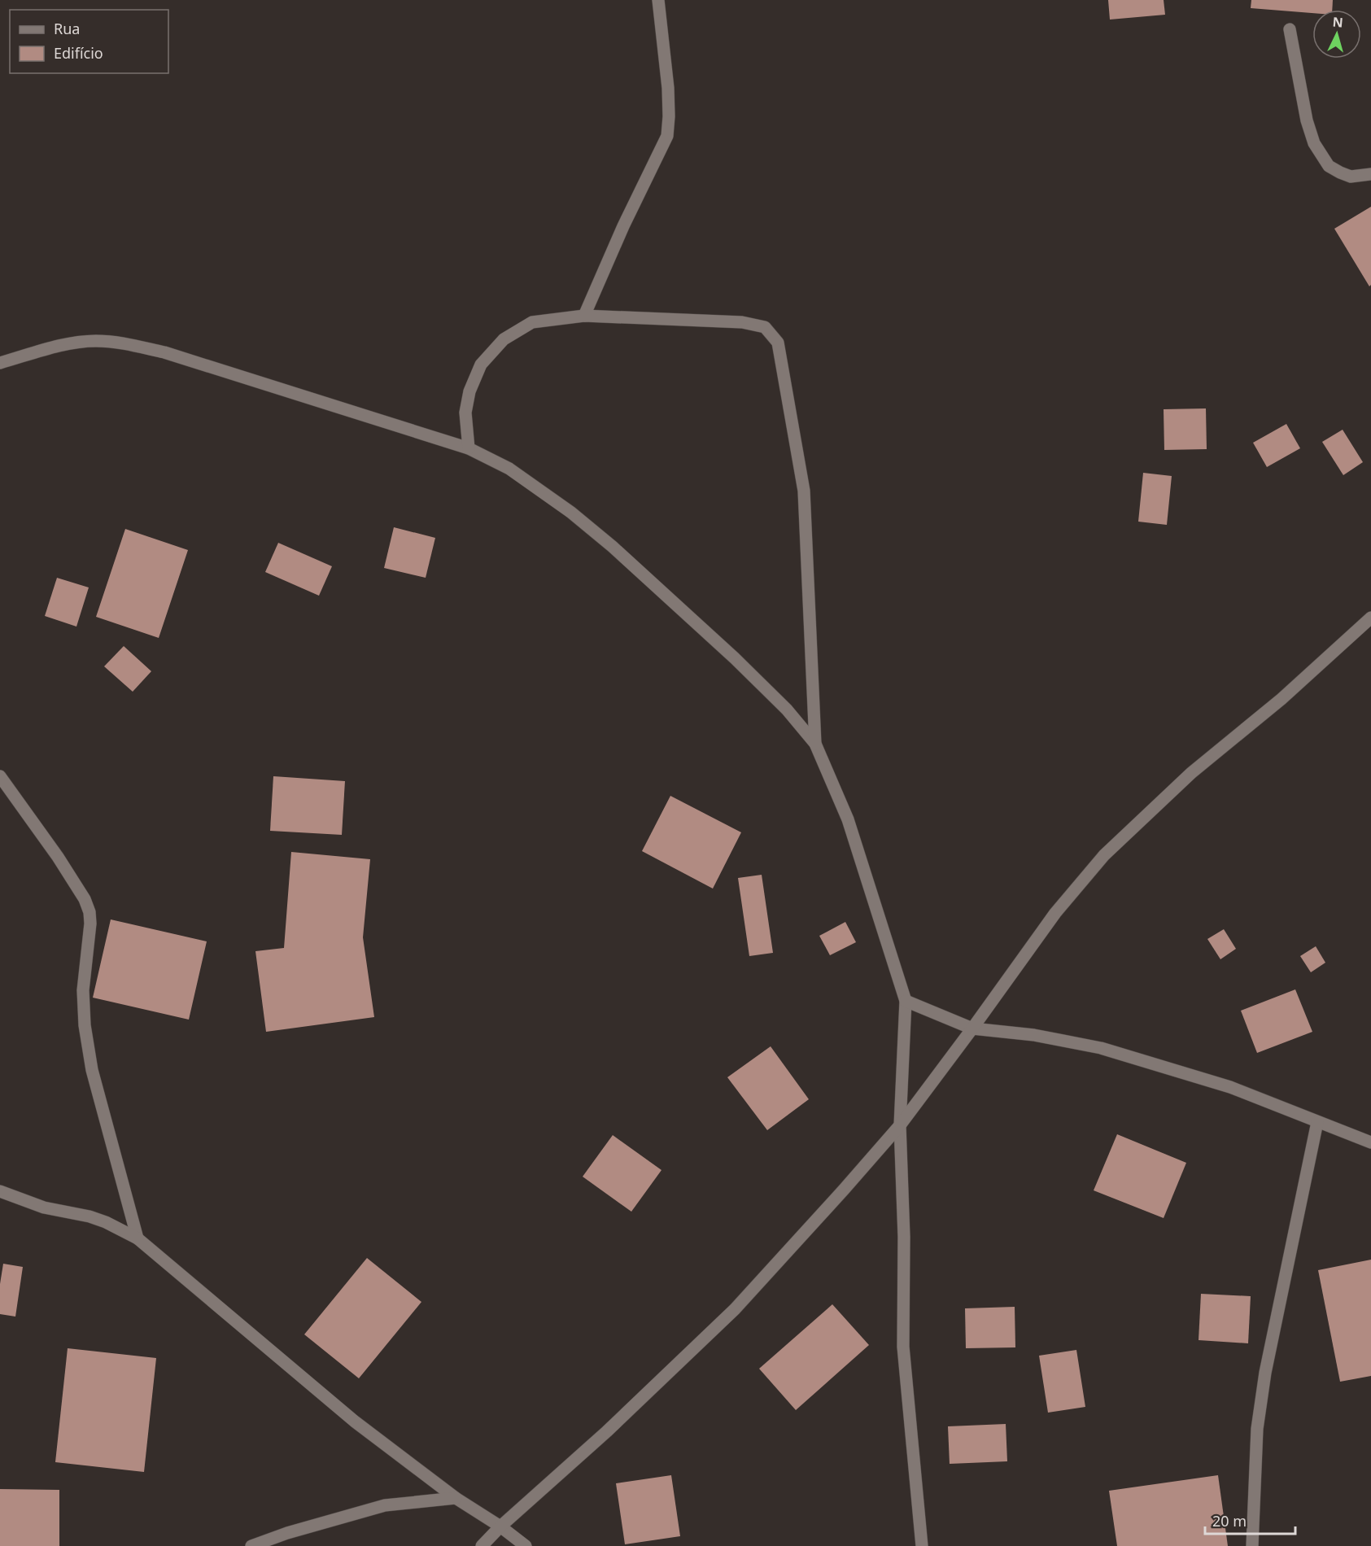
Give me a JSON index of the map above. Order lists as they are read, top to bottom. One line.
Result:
{"legend":["Rua","Edifício"],"scale_bar":"20 m","north":"top"}
